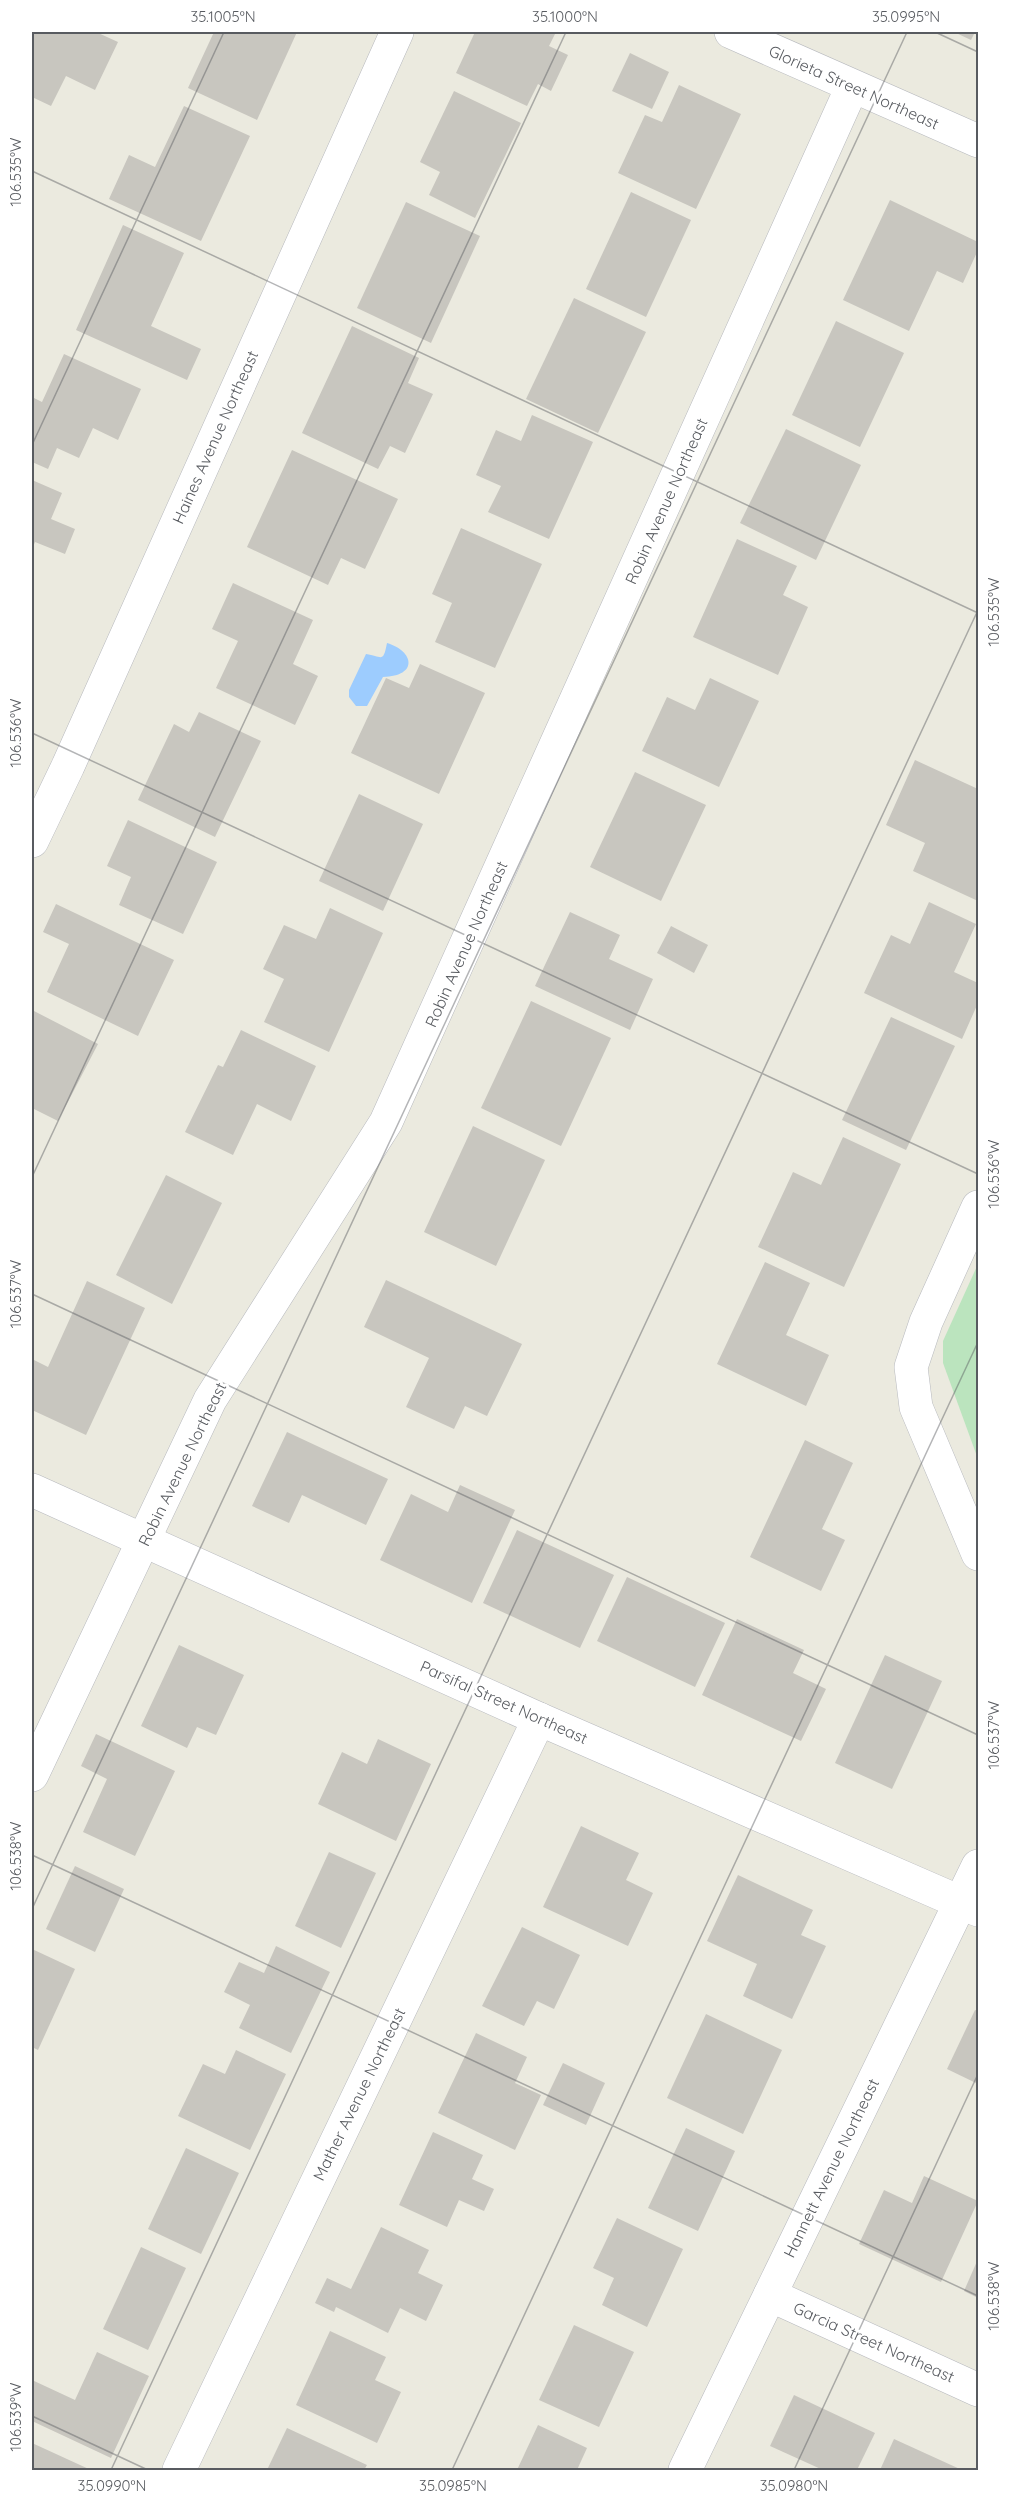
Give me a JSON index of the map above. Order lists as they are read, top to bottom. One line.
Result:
{"streets":{"street":["Glorieta Street Northeast","Haines Avenue Northeast","Robin Avenue Northeast","Parsifal Street Northeast","Mather Avenue Northeast","Hannett Avenue Northeast","Garcia Street Northeast"]},"crossings":[["Glorieta Street Northeast","Robin Avenue Northeast"],["Robin Avenue Northeast","Parsifal Street Northeast"],["Parsifal Street Northeast","Mather Avenue Northeast"],["Parsifal Street Northeast","Hannett Avenue Northeast"],["Hannett Avenue Northeast","Garcia Street Northeast"]],"coordinates":["35.1005°N","35.1000°N","35.0995°N","106.535°W","106.536°W","106.537°W","106.538°W","106.539°W","35.0990°N","35.0985°N","35.0980°N"]}
